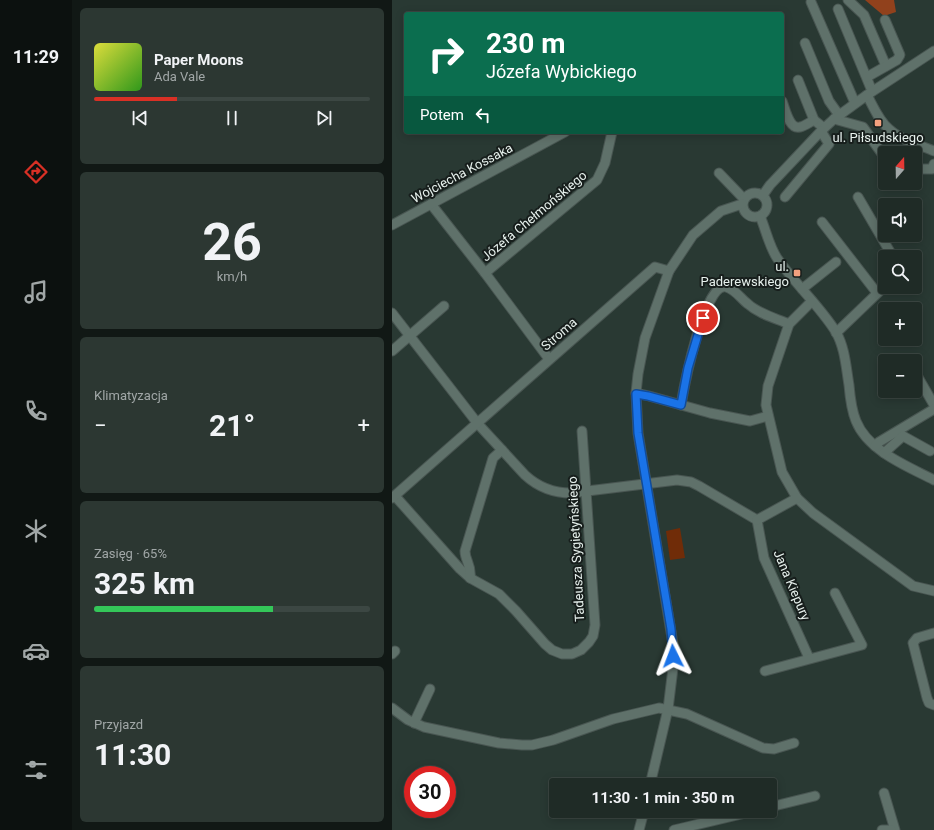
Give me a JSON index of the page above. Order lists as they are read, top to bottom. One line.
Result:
{"streets":{"street":["Wojciecha Kossaka","Józefa Chełmońskiego","Stroma","Tadeusza Sygietyńskiego","Jana Kiepury"]},"crossings":[["Stroma","Tadeusza Sygietyńskiego"]],"places":{"transit":["ul. Piłsudskiego","ul. Paderewskiego"]},"north":"top","page":{"tabs":"11:29","turn":["230 m","Józefa Wybickiego"],"song":["Paper Moons","Ada Vale"],"then":"Potem","map_buttons":["+","−"],"tile":[["26","km/h"],"Klimatyzacja",["Zasięg · 65%","325 km"],["Przyjazd","11:30"]],"heat":["−","21°","+"],"limit":"30","trip":"11:30 · 1 min · 350 m"}}
